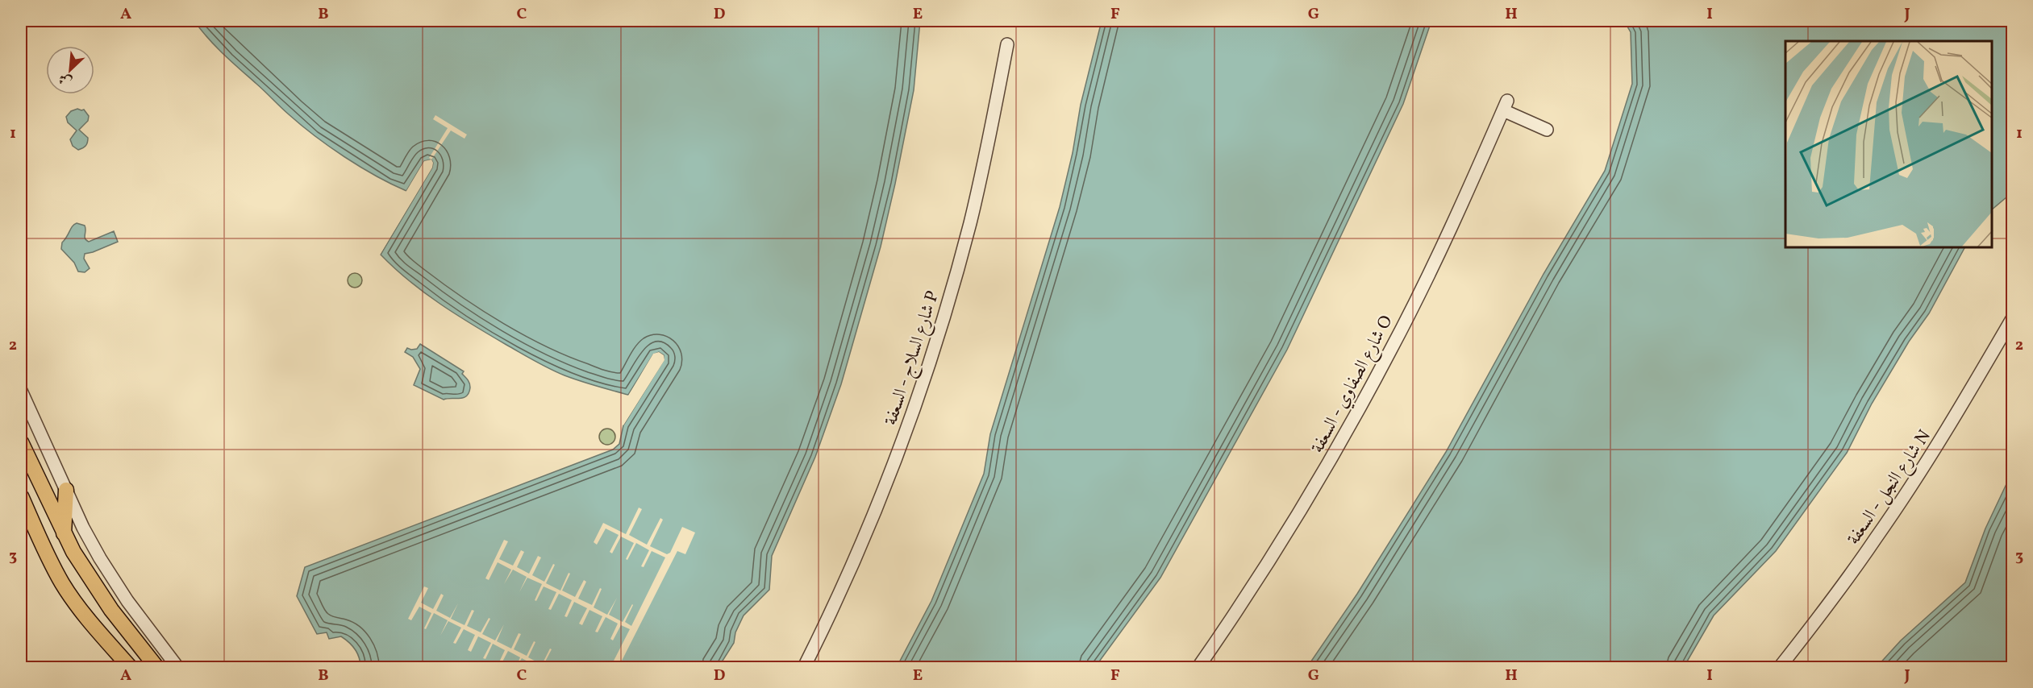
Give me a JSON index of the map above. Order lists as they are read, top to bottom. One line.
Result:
{"streets":{"street":["شارع السلاج - السعفة P","شارع الصفاوي - السعفة O","شارع النجل - السعفة N"]},"north":"bottom left","grid":{"columns":["A","B","C","D","E","F","G","H","I","J"],"rows":["1","2","3"]}}
